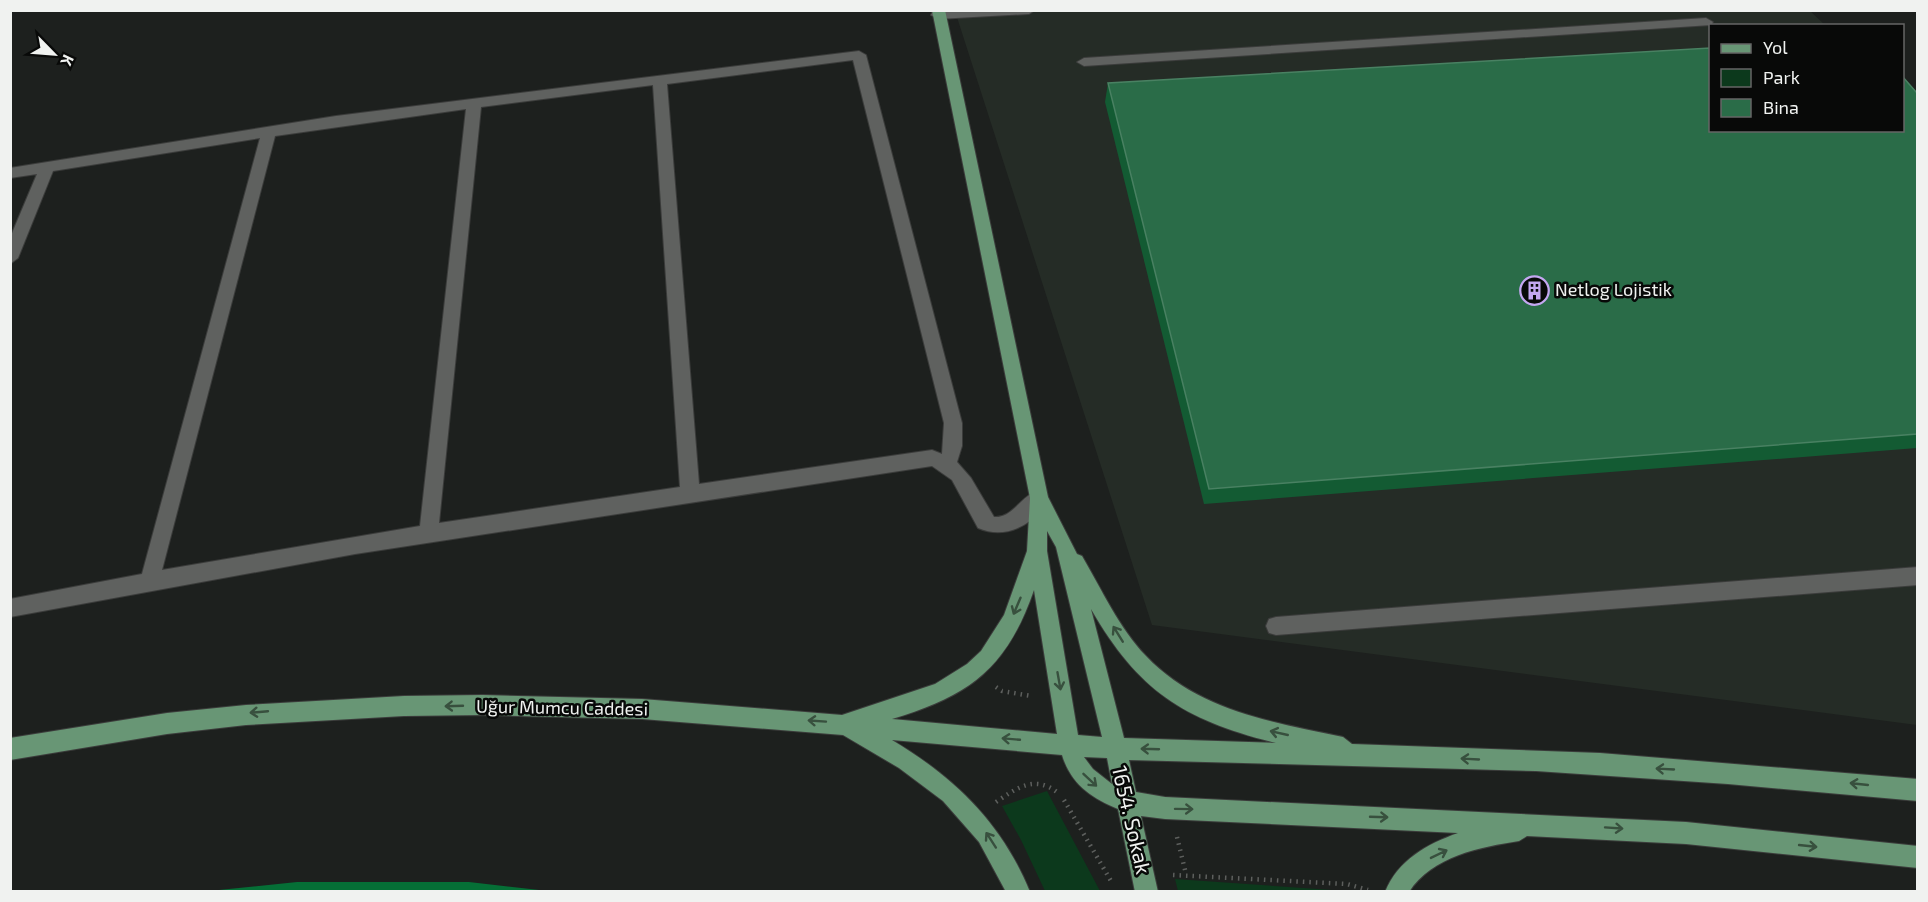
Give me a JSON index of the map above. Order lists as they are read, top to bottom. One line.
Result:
{"streets":{"main road":["Uğur Mumcu Caddesi","1654. Sokak"]},"crossings":[["Uğur Mumcu Caddesi","1654. Sokak"]],"one_way":["Uğur Mumcu Caddesi"],"places":{"building":["Netlog Lojistik"]},"legend":["Yol","Park","Bina"],"north":"bottom right"}
